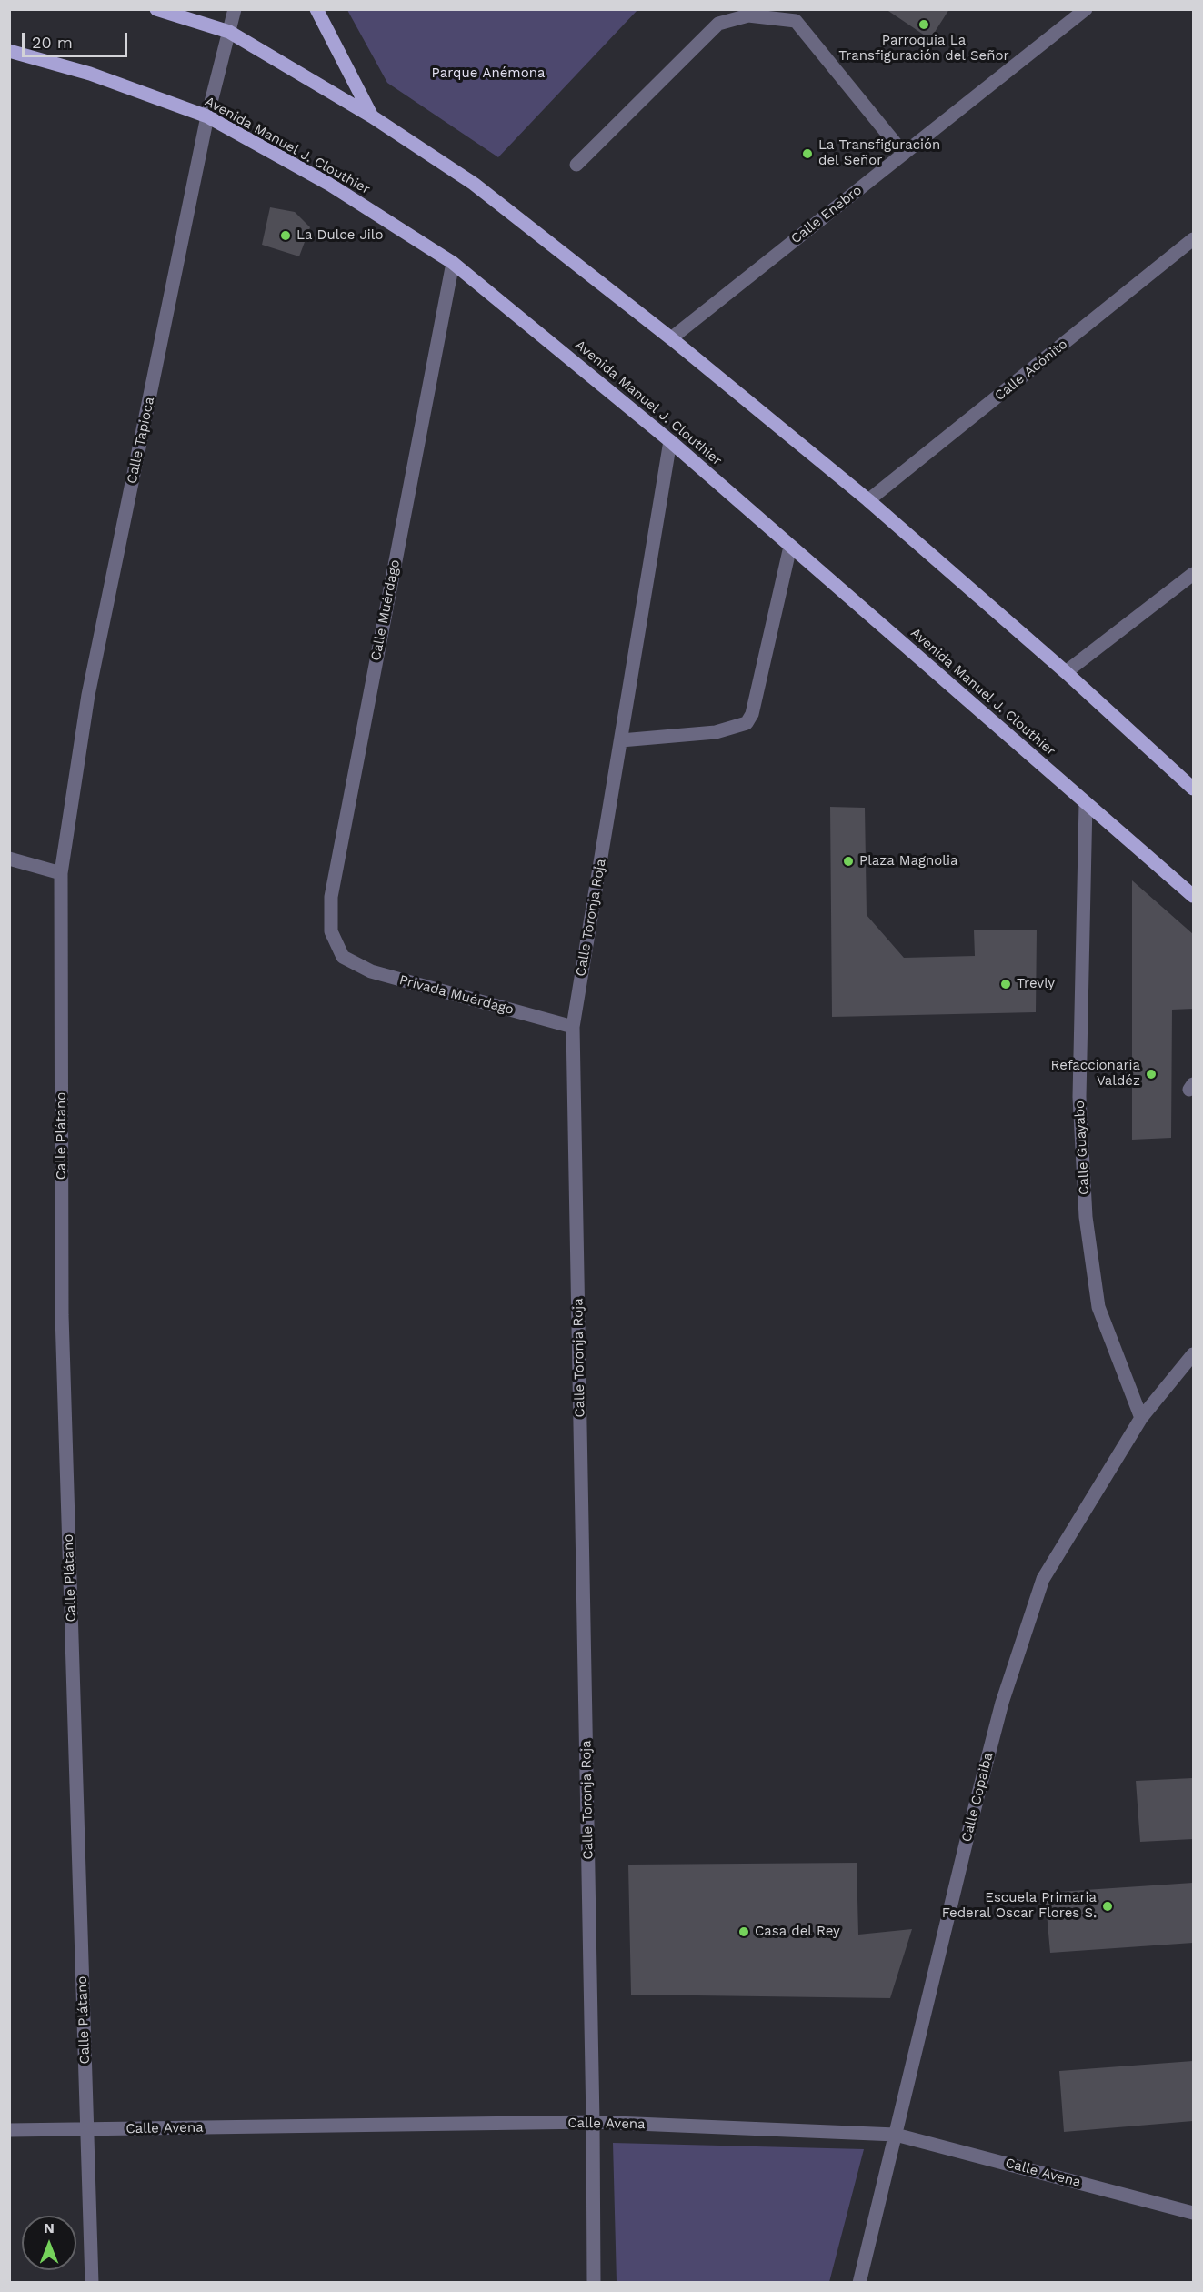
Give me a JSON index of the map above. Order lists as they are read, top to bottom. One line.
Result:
{"streets":{"main road":["Avenida Manuel J. Clouthier"],"street":["Calle Enebro","Calle Acónito","Calle Tapioca","Calle Muérdago","Calle Toronja Roja","Privada Muérdago","Calle Plátano","Calle Guayabo","Calle Copaiba","Calle Avena"]},"crossings":[["Avenida Manuel J. Clouthier","Calle Tapioca"],["Avenida Manuel J. Clouthier","Calle Muérdago"],["Avenida Manuel J. Clouthier","Calle Toronja Roja"],["Avenida Manuel J. Clouthier","Calle Guayabo"],["Calle Tapioca","Calle Plátano"],["Calle Muérdago","Privada Muérdago"],["Calle Toronja Roja","Privada Muérdago"],["Calle Toronja Roja","Calle Avena"],["Calle Plátano","Calle Avena"],["Calle Guayabo","Calle Copaiba"],["Calle Copaiba","Calle Avena"]],"parks":["Parque Anémona"],"places":["Parroquia La Transfiguración del Señor","La Transfiguración del Señor","La Dulce Jilo","Plaza Magnolia","Trevly","Refaccionaria Valdéz","Escuela Primaria Federal Oscar Flores S.","Casa del Rey"],"scale_bar":"20 m","north":"top"}
